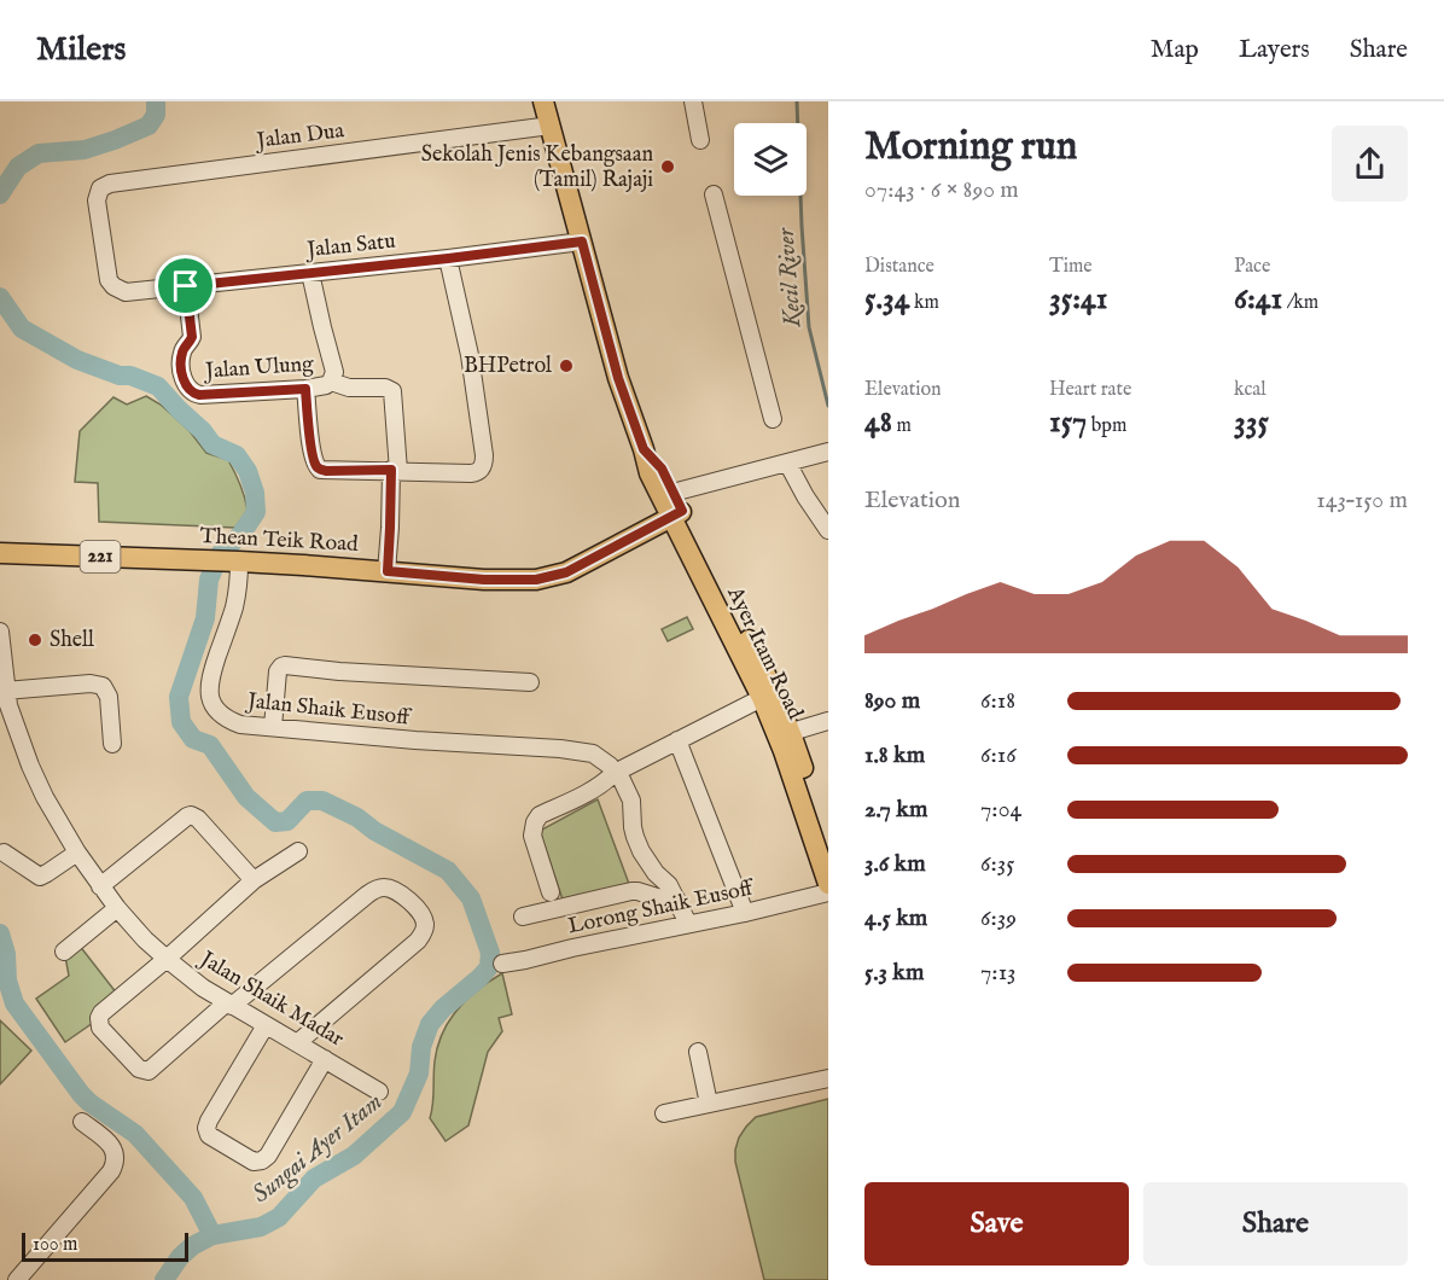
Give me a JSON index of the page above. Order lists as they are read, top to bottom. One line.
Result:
{"streets":{"main road":["Thean Teik Road","221","Ayer Itam Road"],"street":["Jalan Dua","Jalan Satu","Jalan Ulung","Jalan Shaik Eusoff","Lorong Shaik Eusoff","Jalan Shaik Madar"]},"crossings":[["Jalan Dua","Jalan Satu"],["Jalan Dua","Ayer Itam Road"],["Jalan Satu","Jalan Ulung"],["Jalan Satu","Ayer Itam Road"],["Thean Teik Road","Ayer Itam Road"],["Thean Teik Road","Jalan Shaik Eusoff"]],"water":["Kecil River","Sungai Ayer Itam"],"places":["Sekolah Jenis Kebangsaan (Tamil) Rajaji","BHPetrol","Shell"],"scale_bar":"100 m","page":{"header":"Milers","nav":["Map","Layers","Share"],"heading":["Morning run","07:43 · 6 × 890 m"],"stats":[["Distance","5.34 km"],["Time","35:41"],["Pace","6:41 /km"],["Elevation","48 m"],["Heart rate","157 bpm"],["kcal","335"]],"chart":["Elevation","143–150 m"],"list":[{"name":"890 m","note":"6:18"},{"name":"1.8 km","note":"6:16"},{"name":"2.7 km","note":"7:04"},{"name":"3.6 km","note":"6:35"},{"name":"4.5 km","note":"6:39"},{"name":"5.3 km","note":"7:13"}],"buttons":["Save","Share"],"scale":"100 m"}}
